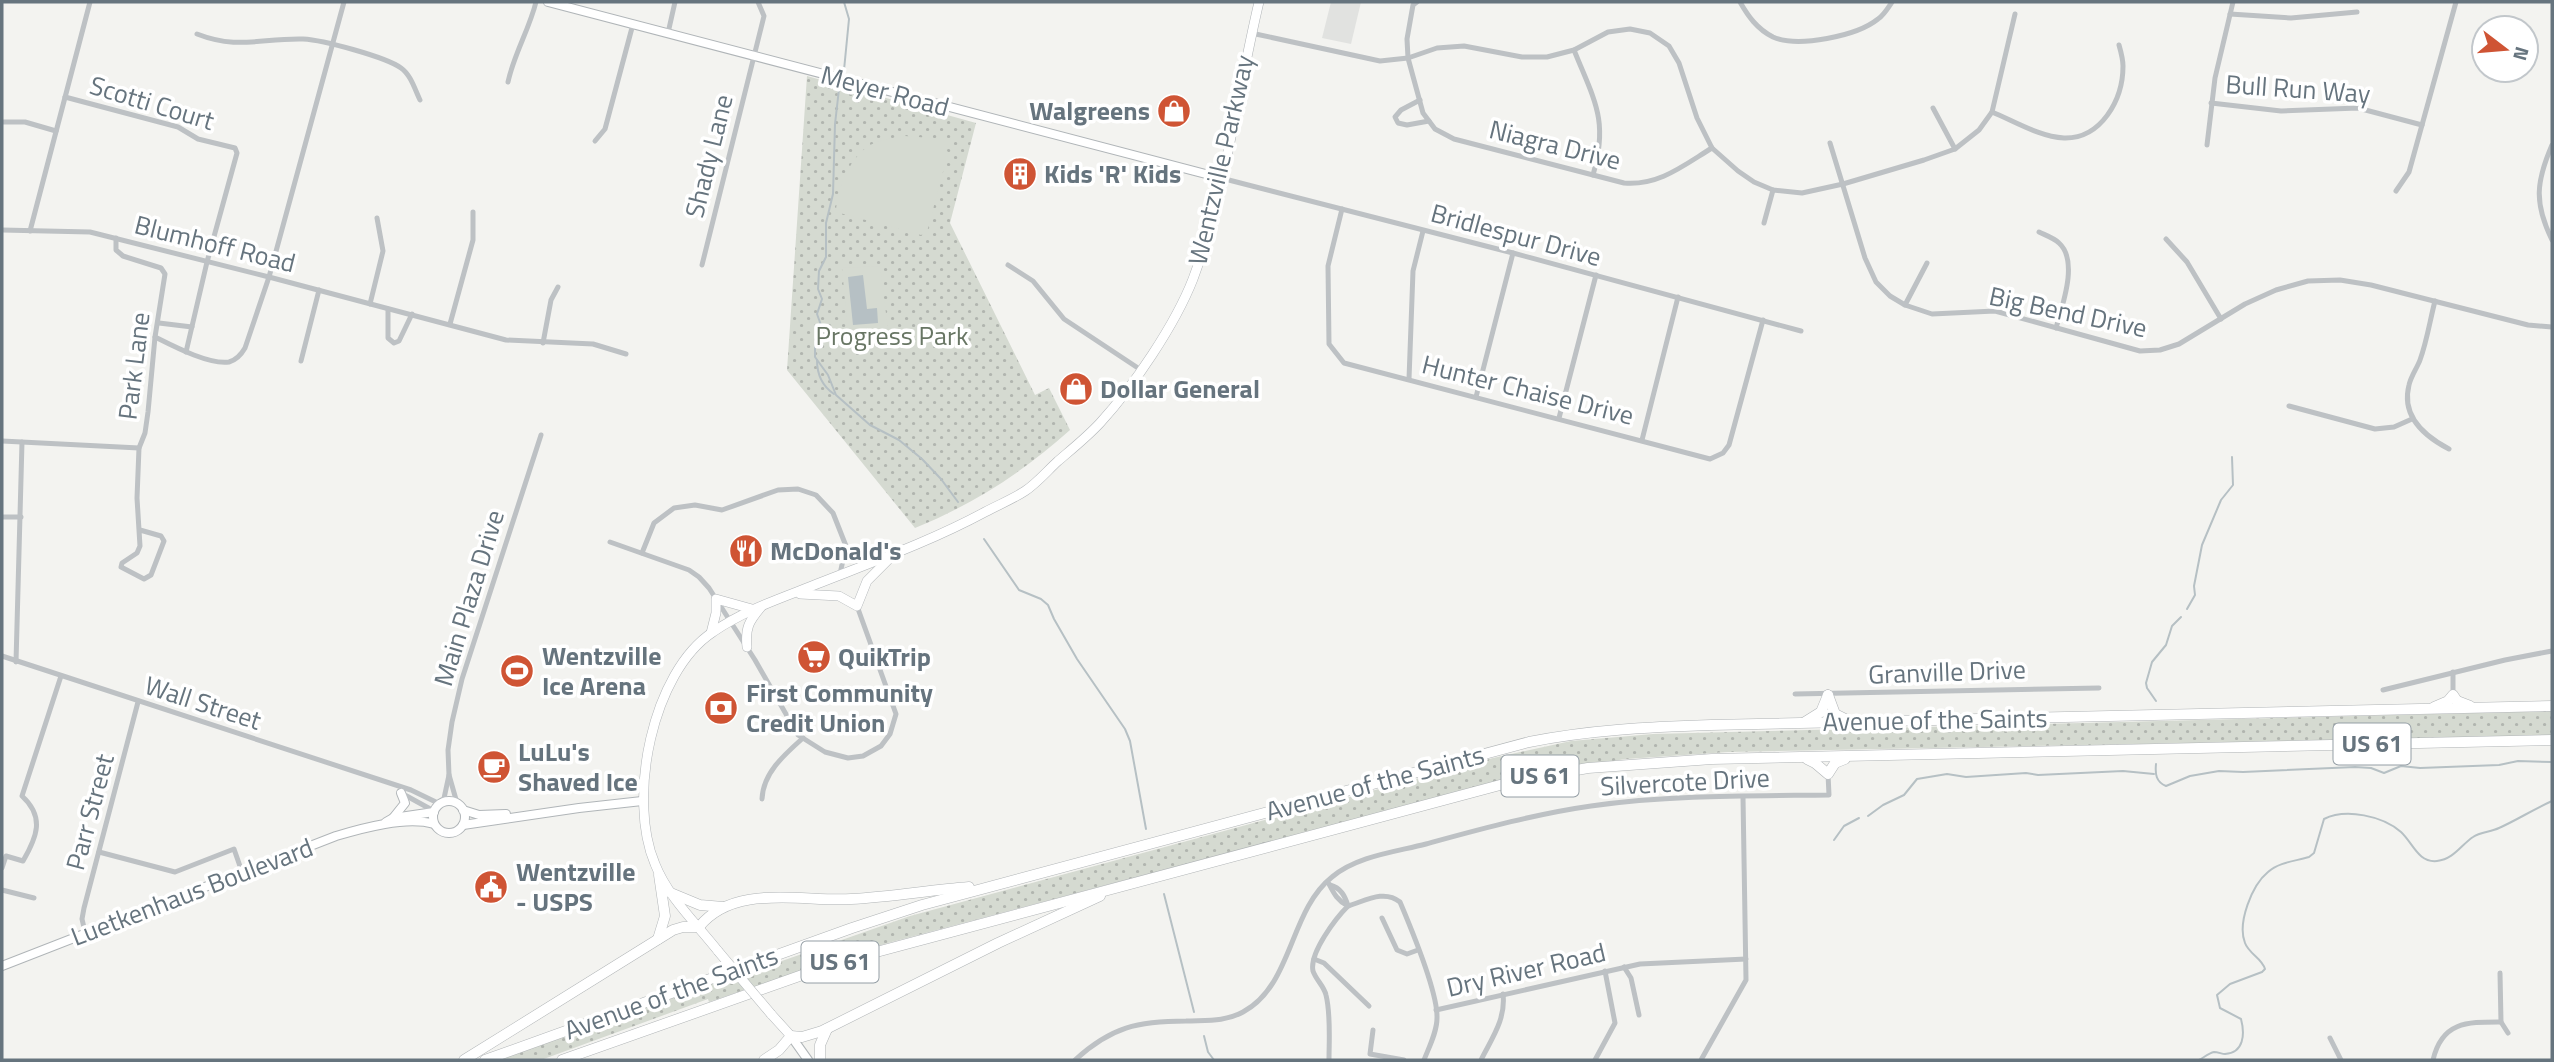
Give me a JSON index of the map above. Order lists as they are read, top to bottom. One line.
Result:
{"streets":{"highway":["Avenue of the Saints","US 61"],"main road":["Meyer Road","Wentzville Parkway","Luetkenhaus Boulevard"],"street":["Bull Run Way","Scotti Court","Niagra Drive","Shady Lane","Bridlespur Drive","Blumhoff Road","Big Bend Drive","Park Lane","Hunter Chaise Drive","Main Plaza Drive","Granville Drive","Wall Street","Silvercote Drive","Parr Street","Dry River Road"]},"crossings":[["Meyer Road","Shady Lane"],["Meyer Road","Wentzville Parkway"],["Meyer Road","Bridlespur Drive"],["Scotti Court","Blumhoff Road"],["Wentzville Parkway","Bridlespur Drive"],["Bridlespur Drive","Hunter Chaise Drive"],["Blumhoff Road","Park Lane"],["Main Plaza Drive","Wall Street"],["Main Plaza Drive","Luetkenhaus Boulevard"],["Wall Street","Parr Street"],["Wall Street","Luetkenhaus Boulevard"],["Parr Street","Luetkenhaus Boulevard"]],"parks":["Progress Park"],"places":{"shop":["Walgreens","Dollar General"],"building":["Kids 'R' Kids"],"restaurant":["McDonald's"],"supermarket":["QuikTrip"],"sports":["Wentzville Ice Arena"],"bank":["First Community Credit Union"],"cafe":["LuLu's Shaved Ice"],"public building":["Wentzville - USPS"]},"north":"right"}
